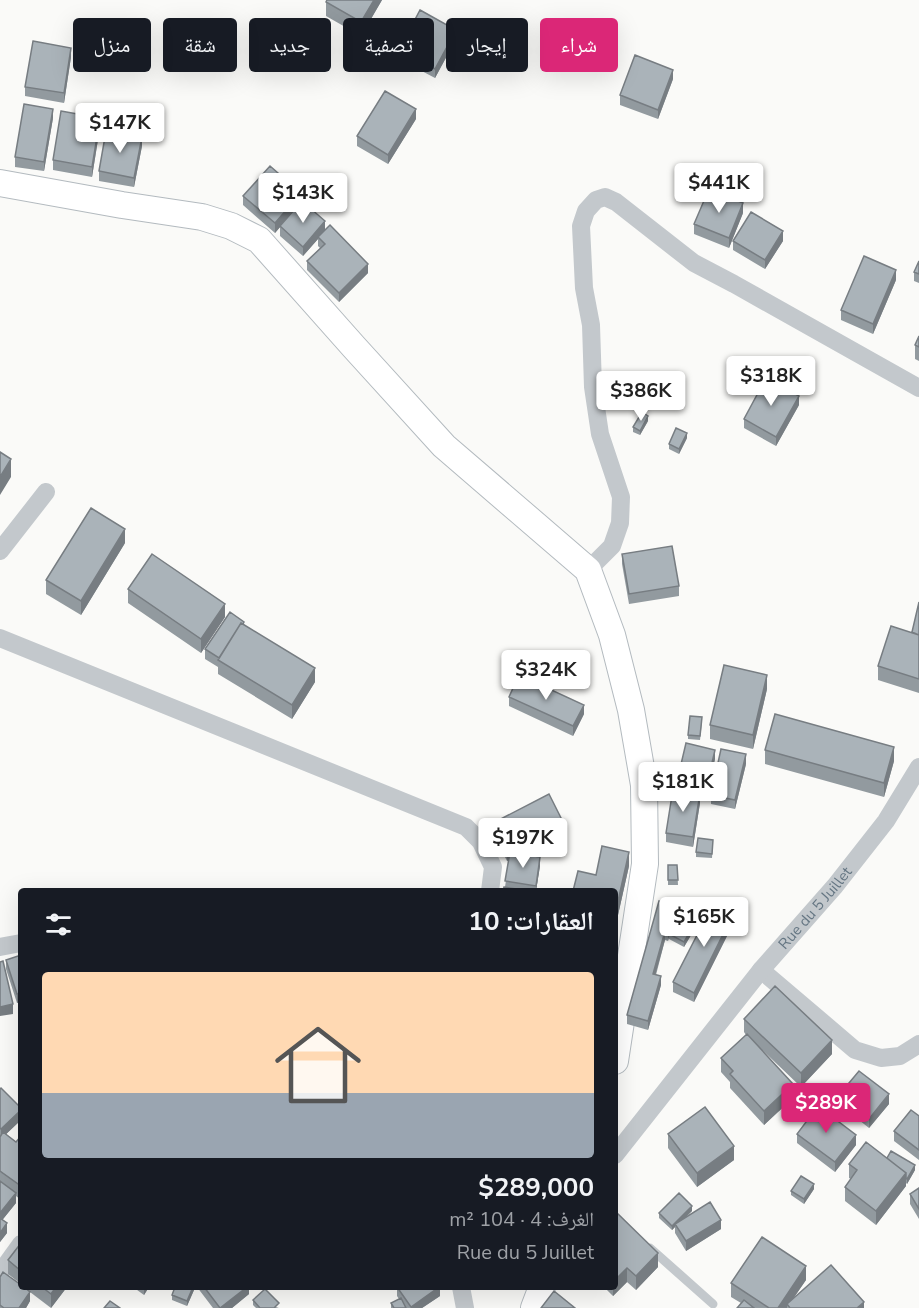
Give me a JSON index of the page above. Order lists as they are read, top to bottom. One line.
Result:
{"streets":{"street":["Rue du 5 Juillet"]},"page":{"chip":["شراء","إيجار","تصفية","جديد","شقة","منزل"],"price":["$147K","$441K","$143K","$318K","$386K","$324K","$181K","$197K","$165K","$289K"],"heading":"العقارات: 10","list":[{"name":"$289,000","note":"الغرف: 4 · 104 m² · Rue du 5 Juillet"}]}}
